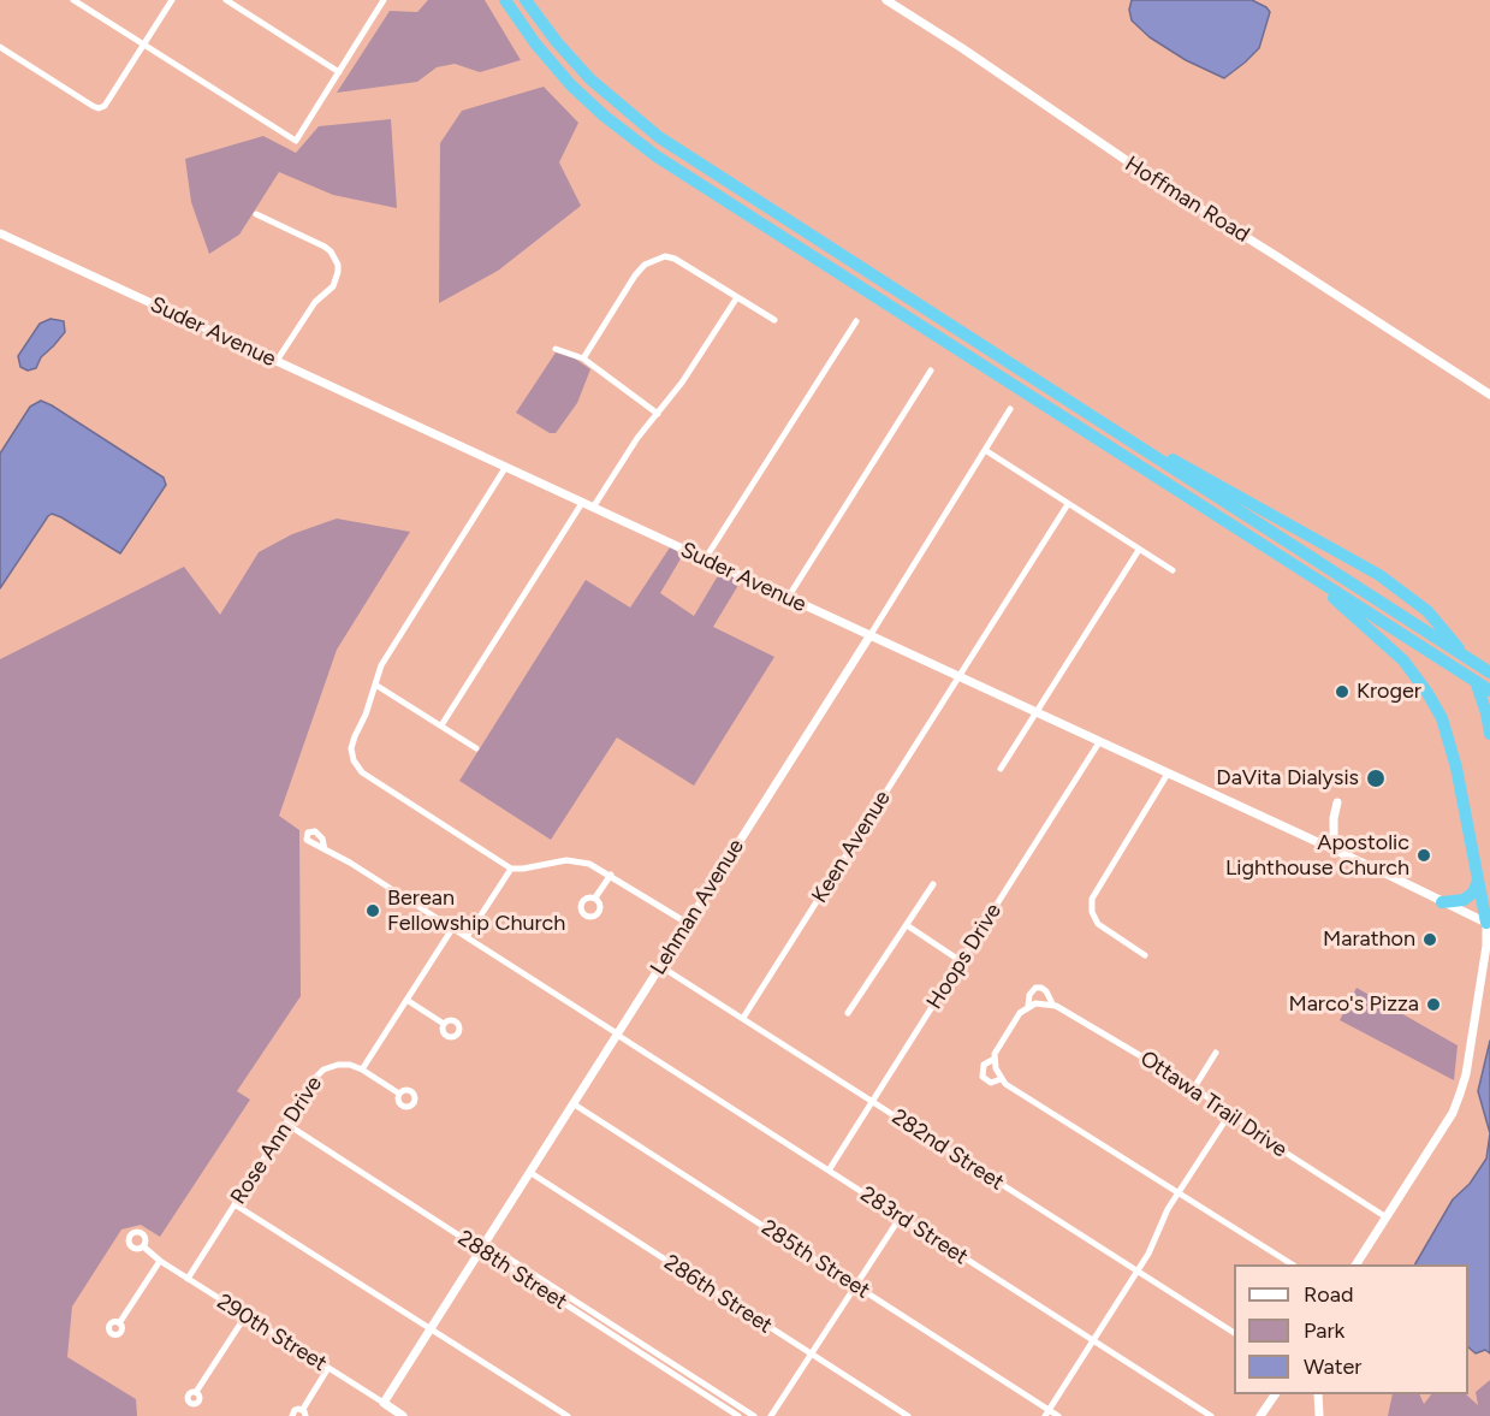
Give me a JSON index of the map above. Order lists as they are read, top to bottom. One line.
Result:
{"streets":{"street":["Hoffman Road","Suder Avenue","Keen Avenue","Lehman Avenue","Hoops Drive","Ottawa Trail Drive","Rose Ann Drive","282nd Street","283rd Street","285th Street","288th Street","286th Street","290th Street"]},"crossings":[["Suder Avenue","Keen Avenue"],["Suder Avenue","Lehman Avenue"],["Suder Avenue","Hoops Drive"],["Keen Avenue","282nd Street"],["Lehman Avenue","282nd Street"],["Lehman Avenue","283rd Street"],["Lehman Avenue","285th Street"],["Lehman Avenue","288th Street"],["Lehman Avenue","286th Street"],["Lehman Avenue","290th Street"],["Hoops Drive","282nd Street"],["Hoops Drive","283rd Street"],["Rose Ann Drive","288th Street"],["Rose Ann Drive","290th Street"]],"places":["Kroger","DaVita Dialysis","Apostolic Lighthouse Church","Berean Fellowship Church","Marathon","Marco's Pizza"],"legend":["Road","Park","Water"]}
